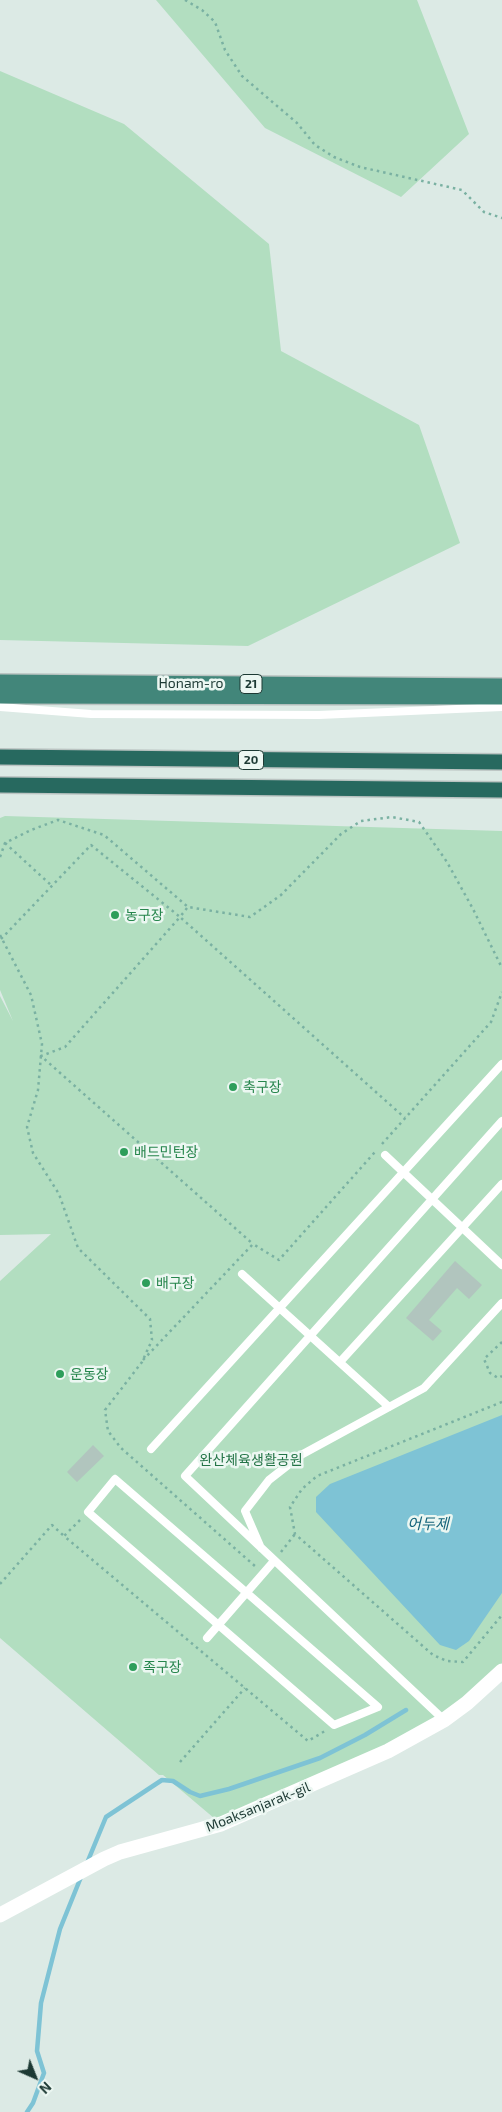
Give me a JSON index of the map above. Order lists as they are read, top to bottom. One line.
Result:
{"streets":{"highway":["Honam-ro","21","20"],"street":["Moaksanjarak-gil"]},"water":["어두제"],"parks":["완산체육생활공원"],"places":["농구장","축구장","배드민턴장","배구장","운동장","족구장"],"north":"bottom right"}
